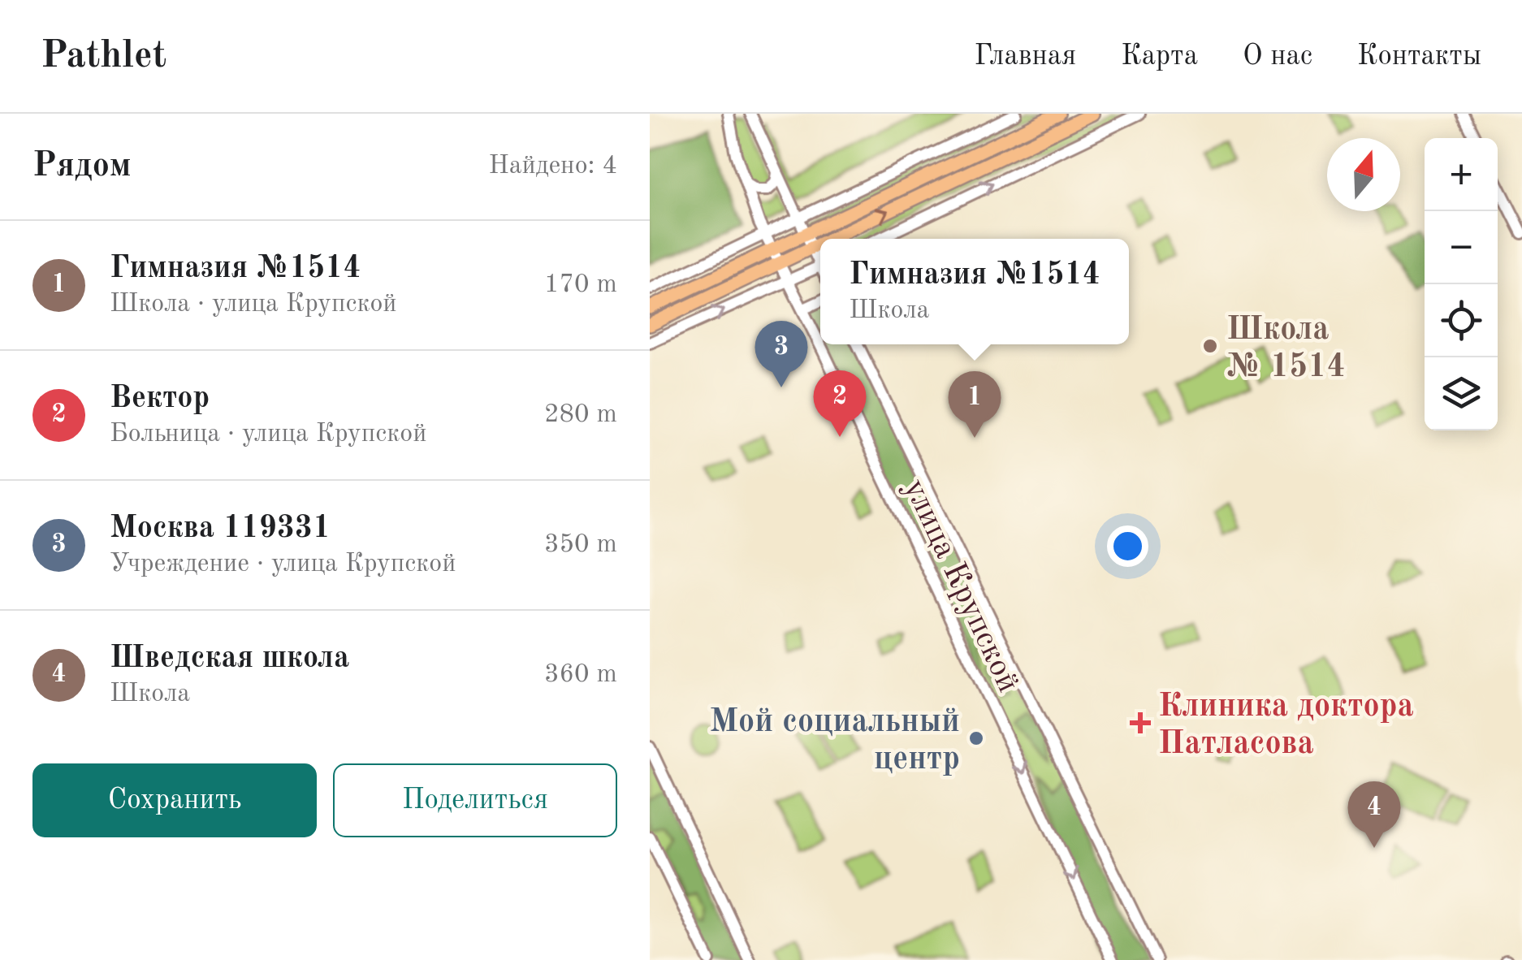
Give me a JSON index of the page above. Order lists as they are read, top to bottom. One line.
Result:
{"streets":{"street":["улица Крупской"]},"places":{"other":["Школа № 1514","Мой социальный центр"],"health":["Клиника доктора Патласова"]},"north":"top","page":{"header":"Pathlet","nav":["Главная","Карта","О нас","Контакты"],"heading":["Рядом","Найдено: 4"],"map_buttons":["+","−"],"list":[{"mark":"1","name":"Гимназия №1514","note":"Школа · улица Крупской","value":"170 m"},{"mark":"2","name":"Вектор","note":"Больница · улица Крупской","value":"280 m"},{"mark":"3","name":"Москва 119331","note":"Учреждение · улица Крупской","value":"350 m"},{"mark":"4","name":"Шведская школа","note":"Школа","value":"360 m"}],"popup":["Гимназия №1514","Школа"],"pins":["3","2","1","4"],"buttons":["Сохранить","Поделиться"]}}
